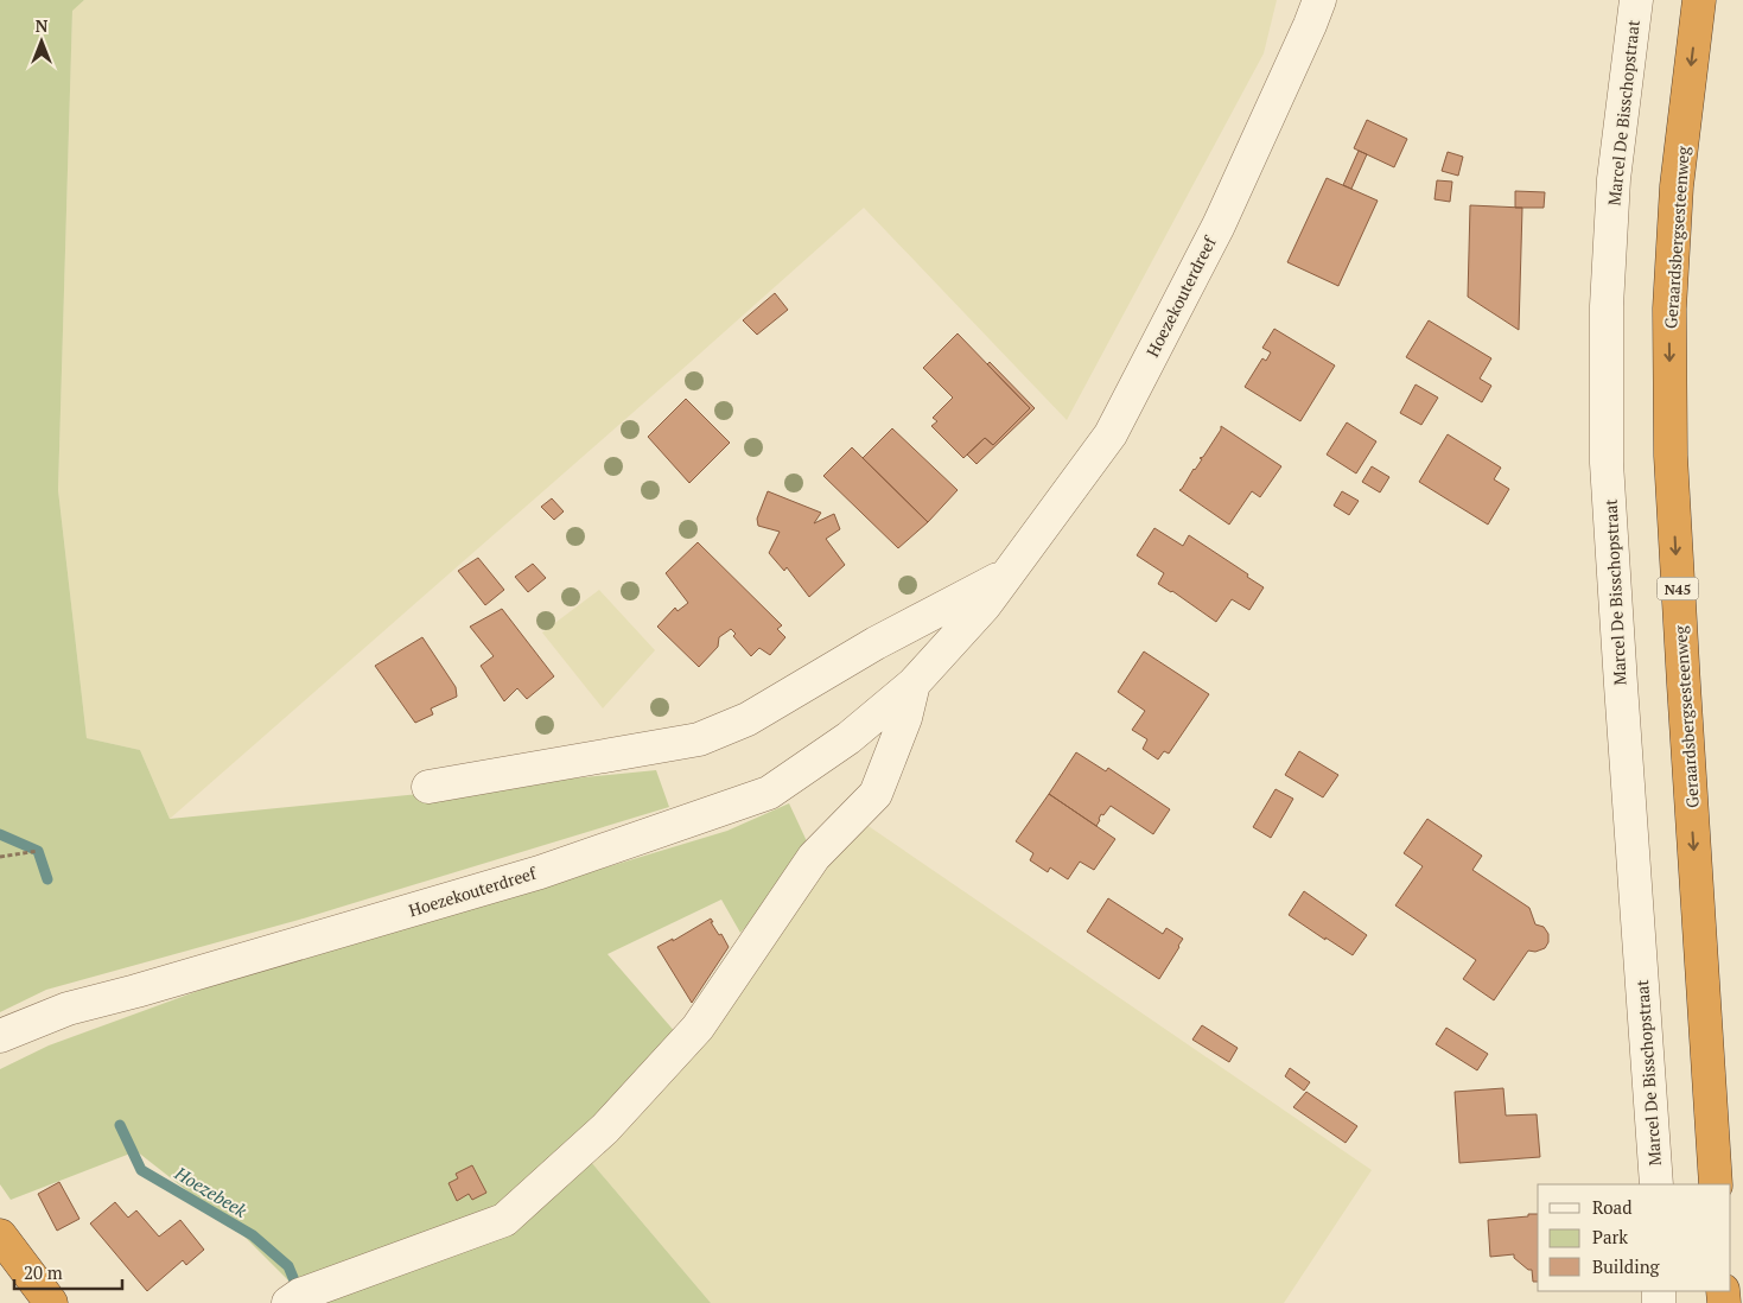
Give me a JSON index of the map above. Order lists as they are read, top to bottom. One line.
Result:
{"streets":{"highway":["Geraardsbergsesteenweg","N45"],"street":["Marcel De Bisschopstraat","Hoezekouterdreef"]},"one_way":["Geraardsbergsesteenweg"],"water":["Hoezebeek"],"legend":["Road","Park","Building"],"scale_bar":"20 m","north":"top"}
